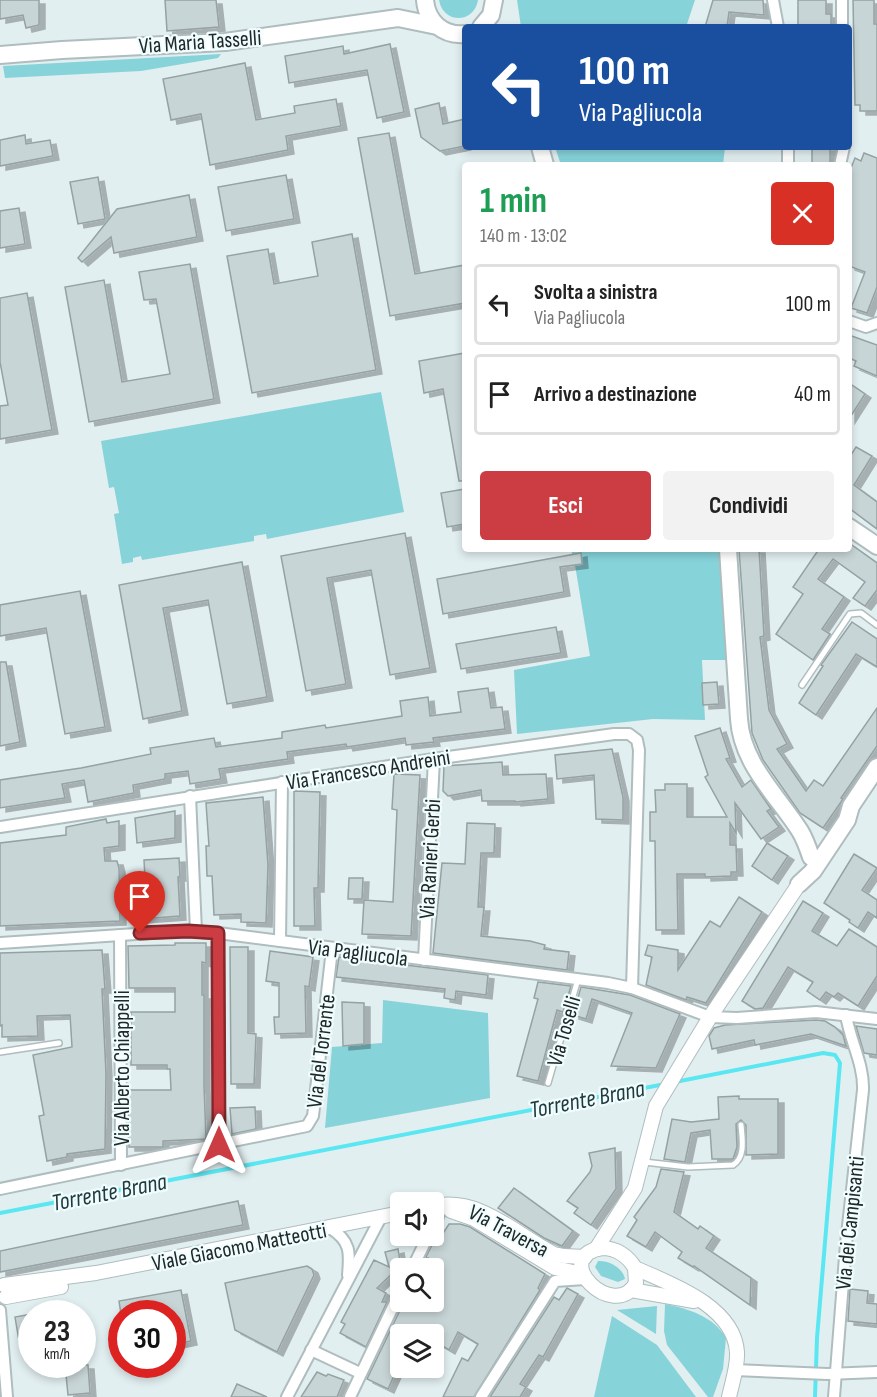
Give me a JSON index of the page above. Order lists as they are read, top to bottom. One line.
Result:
{"streets":{"main road":["Via Maria Tasselli"],"street":["Via Francesco Andreini","Via Ranieri Gerbi","Via Pagliucola","Via del Torrente","Via Alberto Chiappelli","Via dei Campisanti","Via Traversa","Viale Giacomo Matteotti"],"lane":["Via Toselli"]},"crossings":[["Via Francesco Andreini","Via Ranieri Gerbi"],["Via Francesco Andreini","Via Pagliucola"],["Via Ranieri Gerbi","Via Pagliucola"],["Via Pagliucola","Via Toselli"],["Via Pagliucola","Via del Torrente"],["Via Pagliucola","Via Alberto Chiappelli"],["Via Pagliucola","Via dei Campisanti"],["Via del Torrente","Via Alberto Chiappelli"]],"water":["Torrente Brana"],"page":{"turn":["100 m","Via Pagliucola"],"heading":["1 min","140 m · 13:02"],"list":[{"name":"Svolta a sinistra","note":"Via Pagliucola","value":"100 m"},{"name":"Arrivo a destinazione","value":"40 m"}],"buttons":["Esci","Condividi"],"speed":"23 km/h","limit":"30"}}
